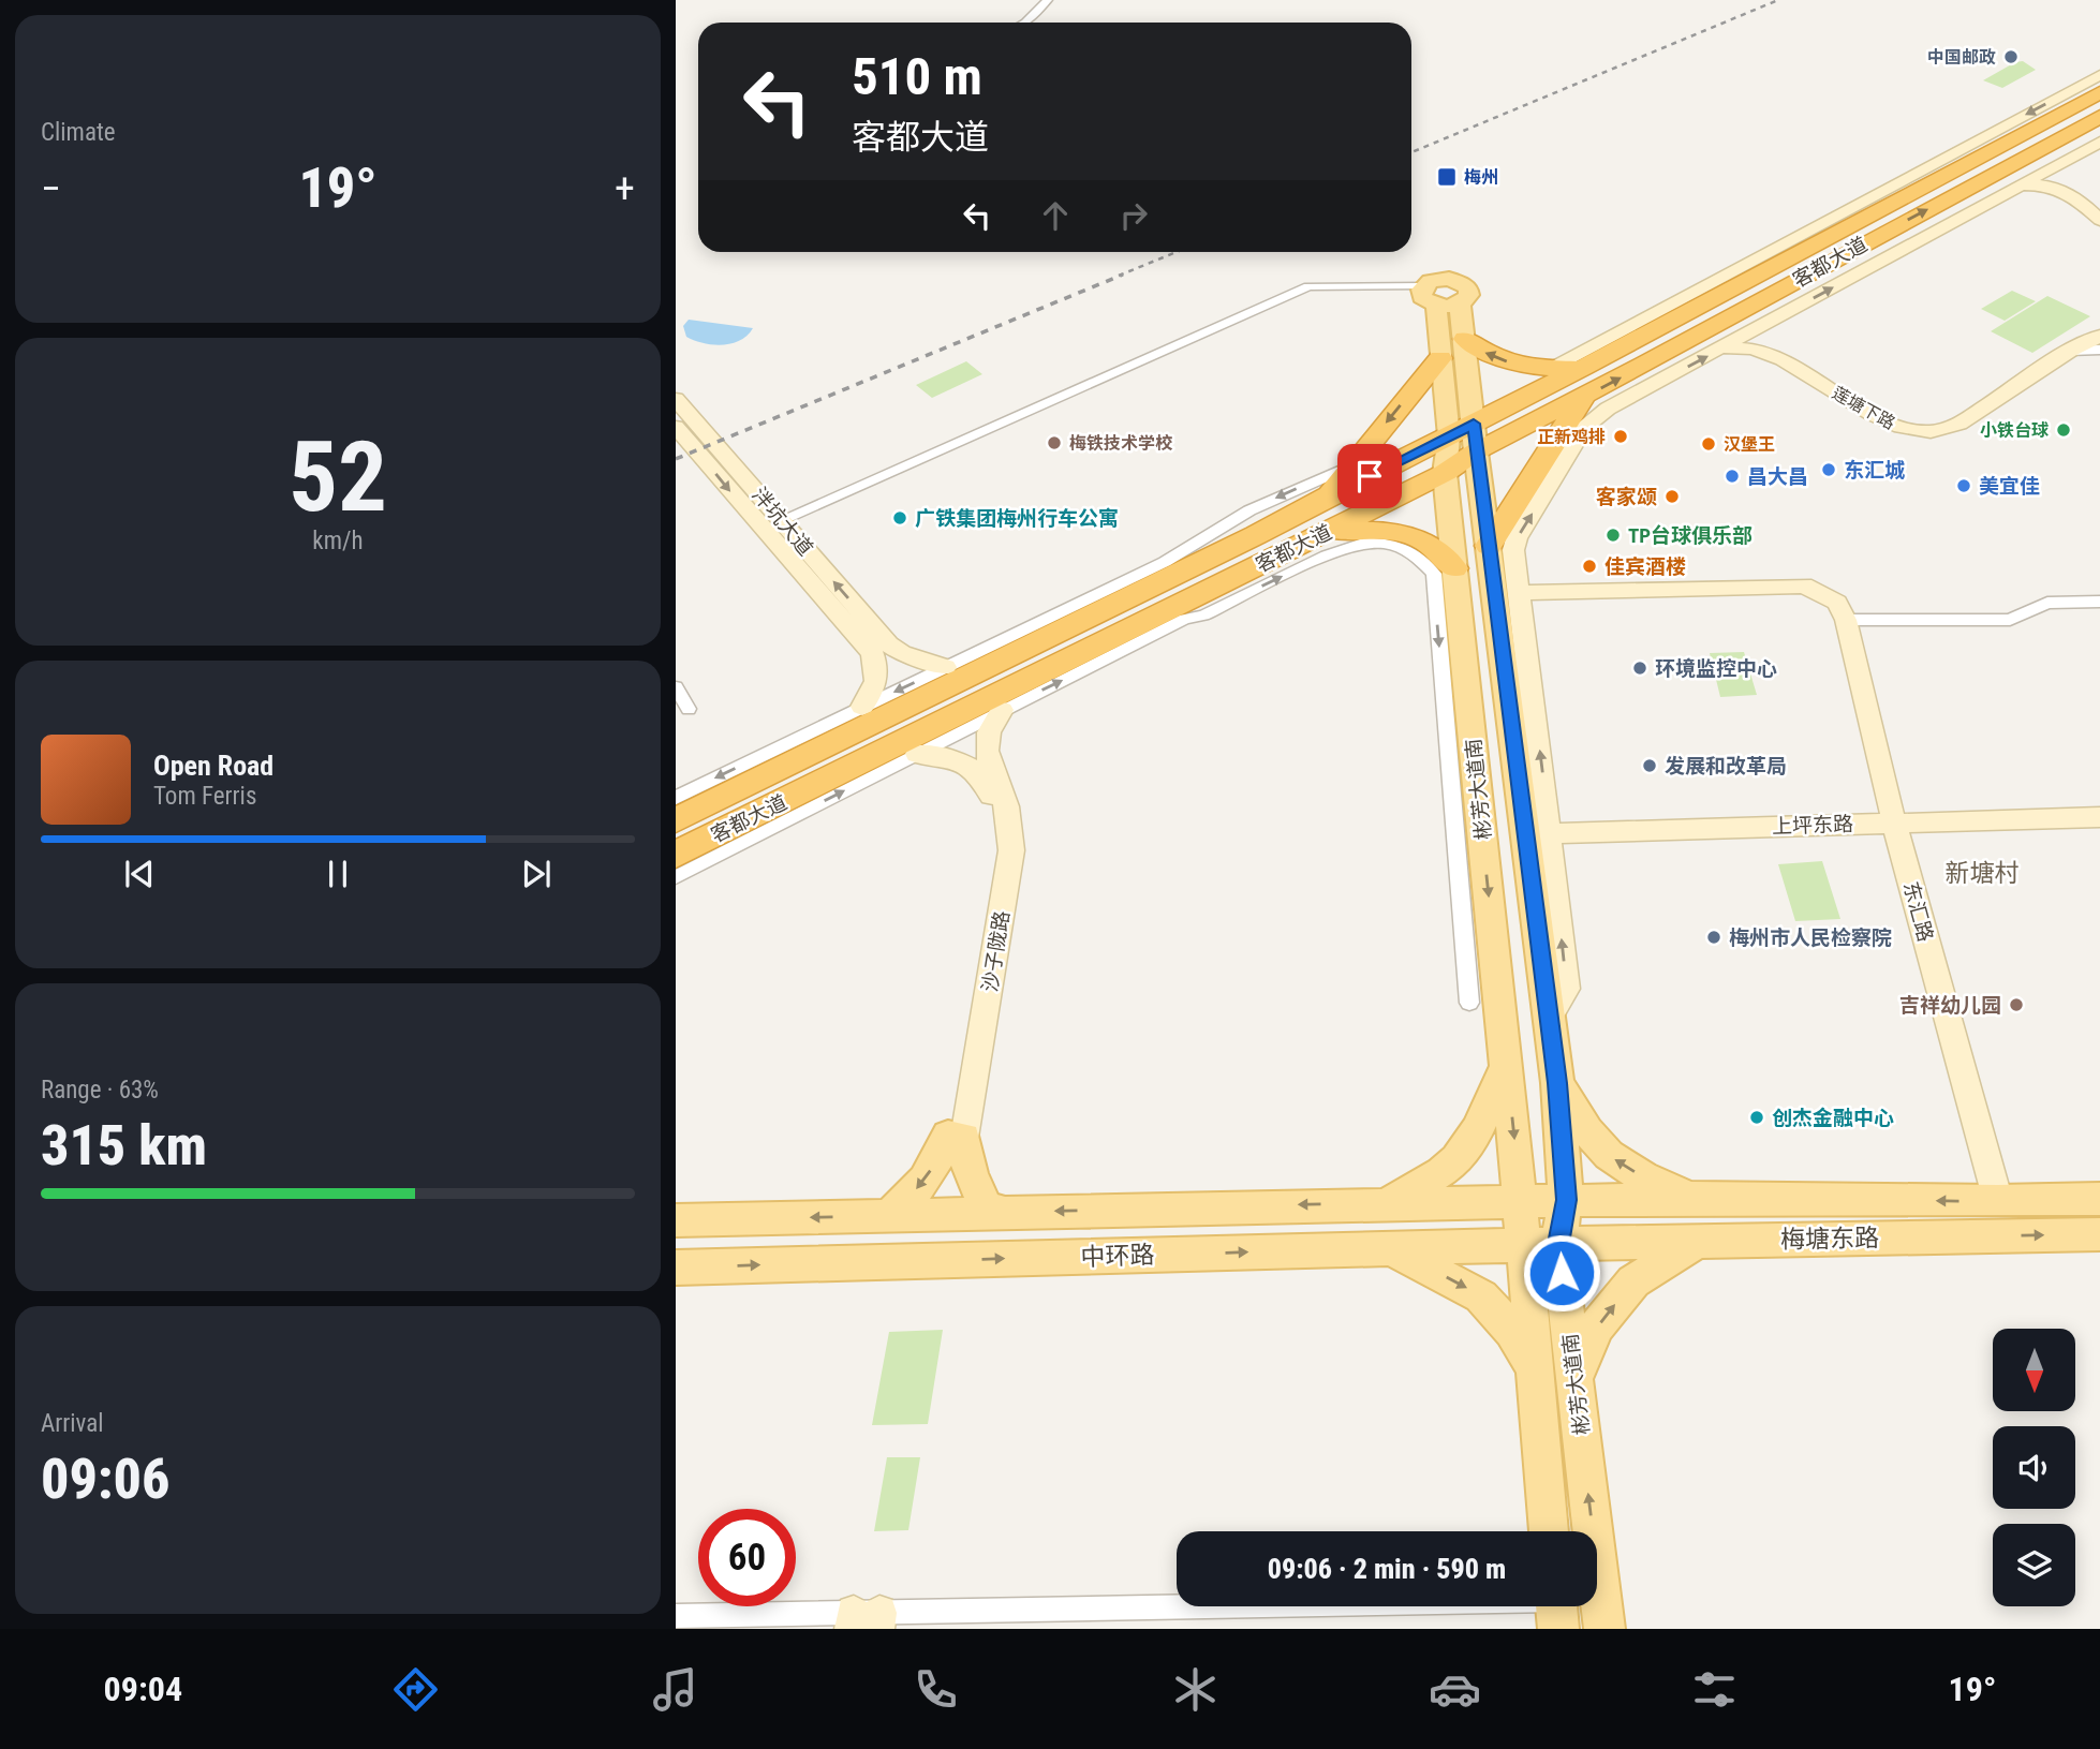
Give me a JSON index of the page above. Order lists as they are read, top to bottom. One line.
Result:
{"streets":{"highway":["客都大道"],"main road":["彬芳大道南","梅塘东路","中环路"],"street":["莲塘下路","泮坑大道","上坪东路","东汇路","沙子陇路"]},"crossings":[["客都大道","彬芳大道南"],["彬芳大道南","上坪东路"],["彬芳大道南","梅塘东路"],["彬芳大道南","中环路"],["上坪东路","东汇路"],["东汇路","梅塘东路"],["梅塘东路","中环路"]],"districts":["新塘村"],"places":{"other":["中国邮政","小铁台球","正新鸡排","梅铁技术学校","汉堡王","东汇城","昌大昌","美宜佳","客家颂","广铁集团梅州行车公寓","TP台球俱乐部","佳宾酒楼","环境监控中心","发展和改革局","梅州市人民检察院","吉祥幼儿园","创杰金融中心"],"transit":["梅州"]},"north":"bottom","page":{"tile":["Climate",["52","km/h"],["Range · 63%","315 km"],["Arrival","09:06"]],"turn":["510 m","客都大道"],"heat":["−","19°","+"],"song":["Open Road","Tom Ferris"],"limit":"60","trip":"09:06 · 2 min · 590 m","tabs":["09:04","19°"]}}
